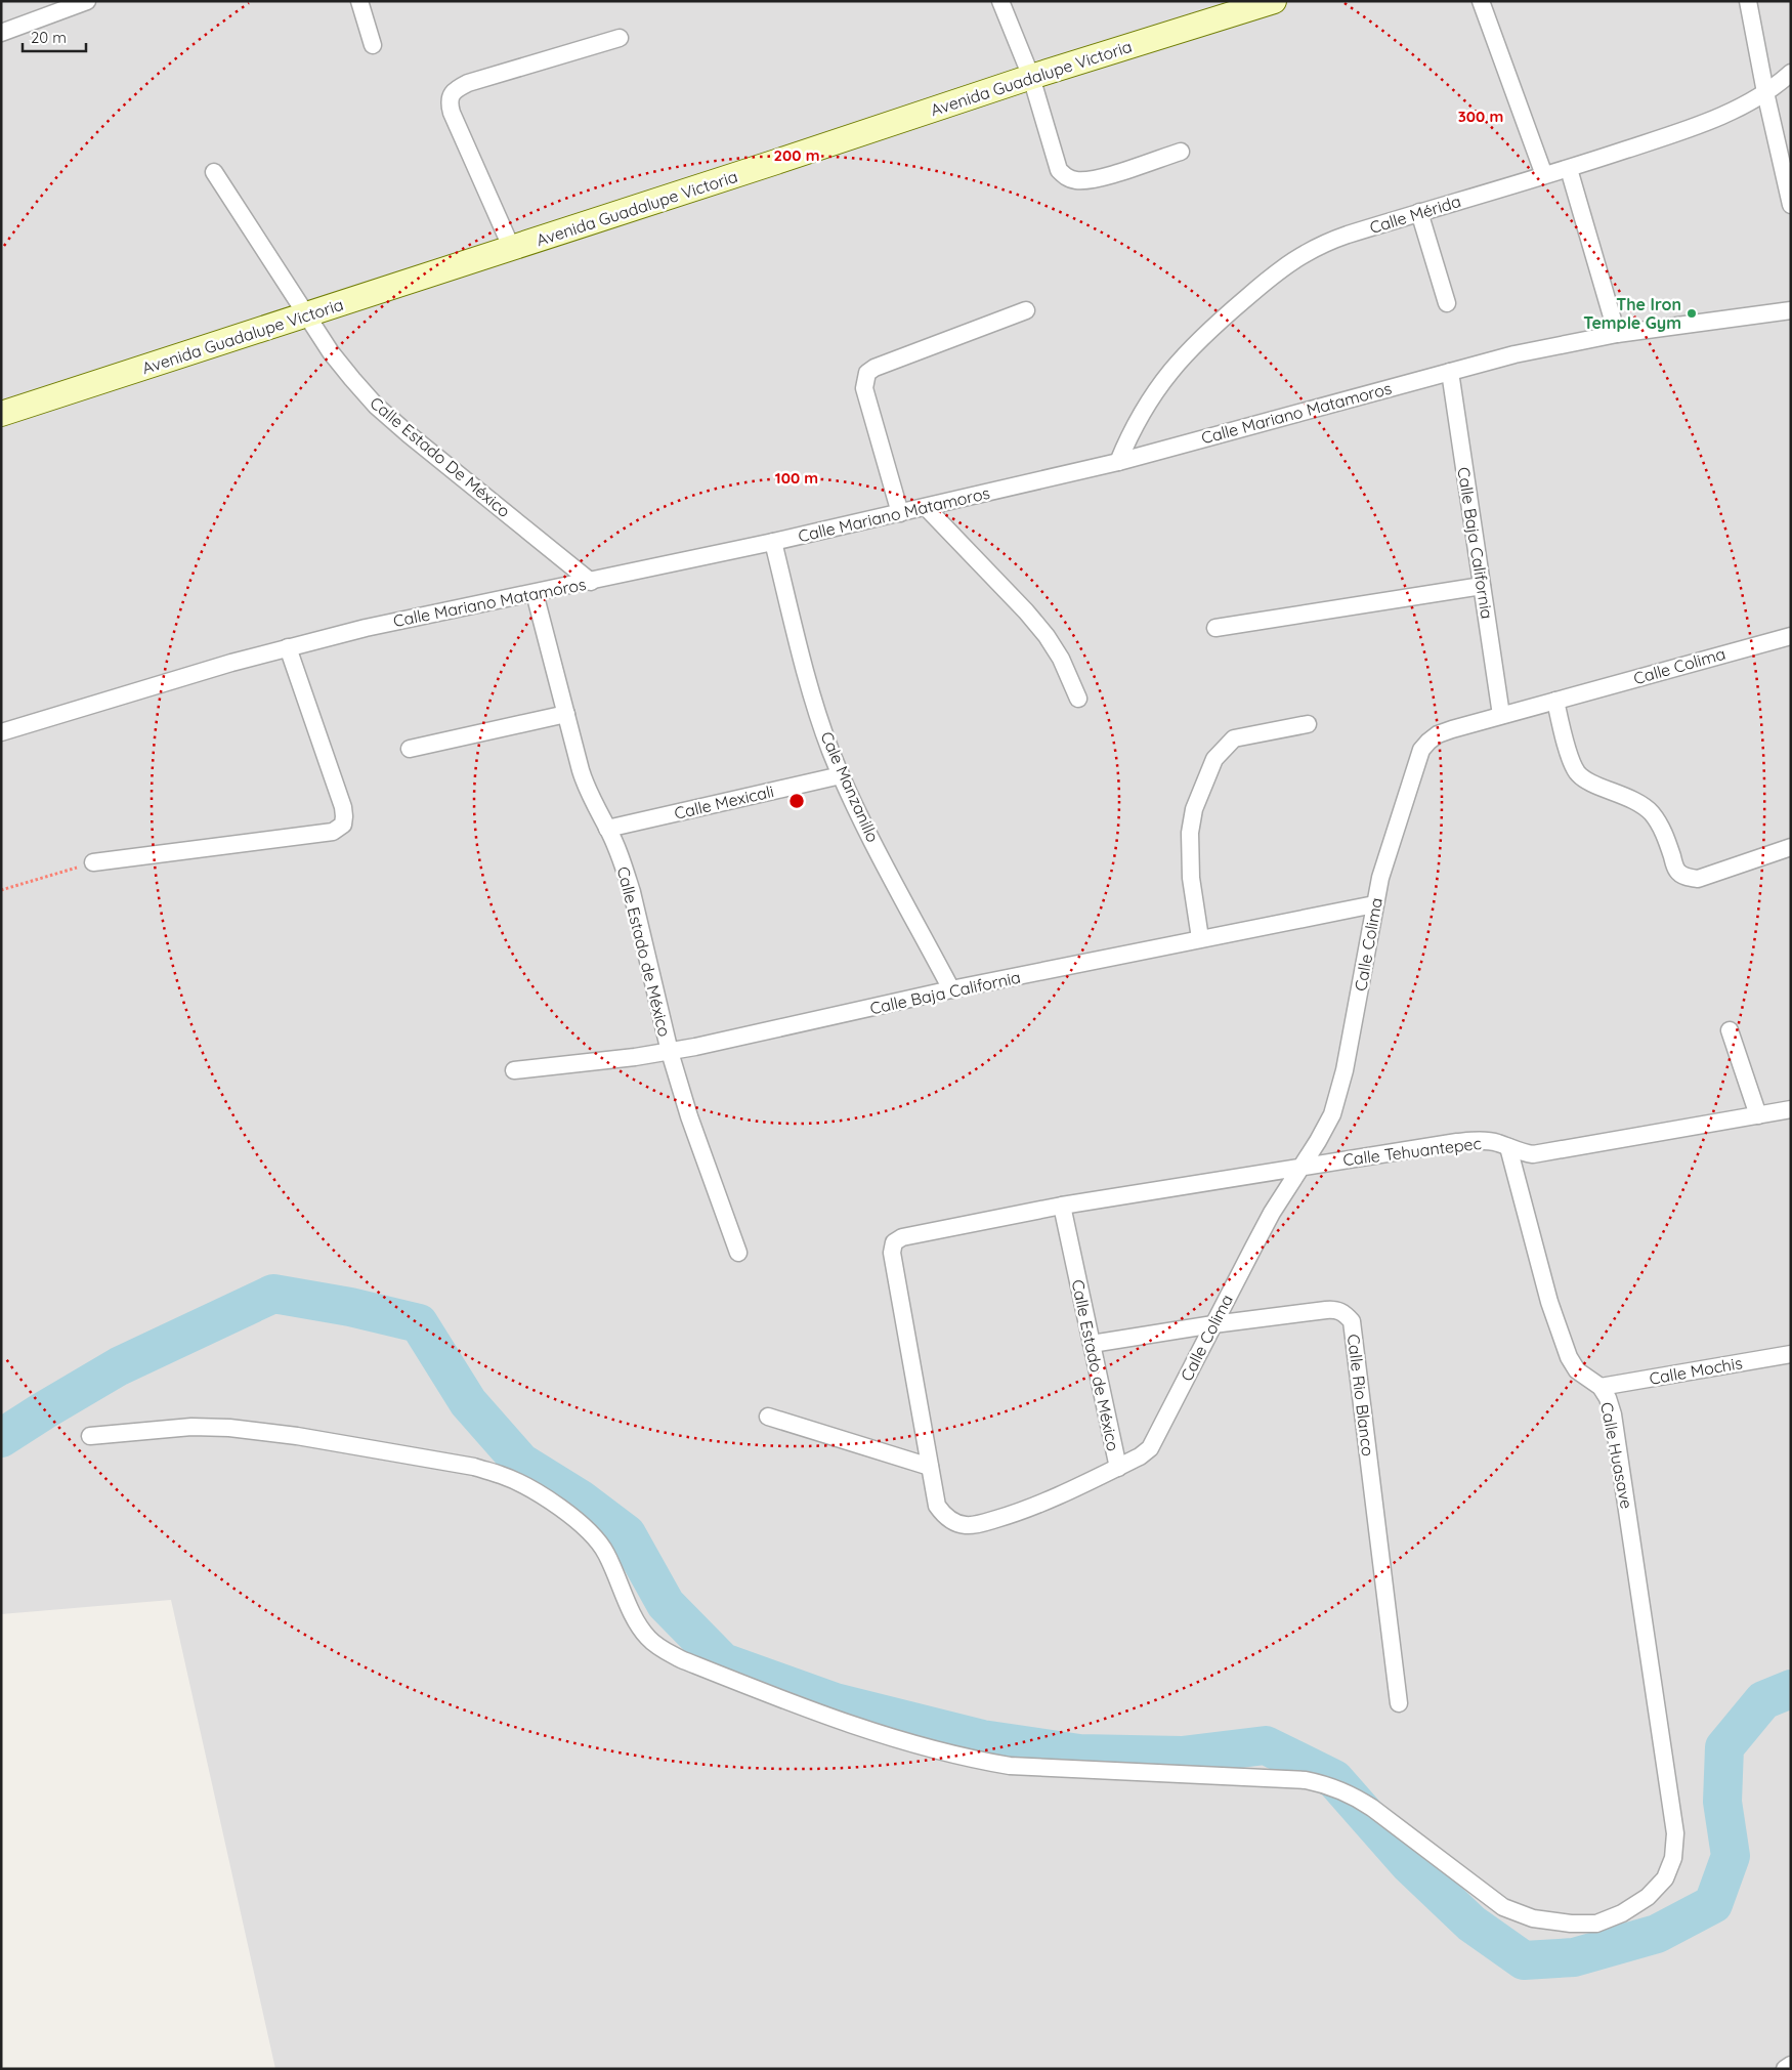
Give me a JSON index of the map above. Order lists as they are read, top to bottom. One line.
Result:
{"streets":{"main road":["Avenida Guadalupe Victoria"],"street":["Calle Mérida","Calle Mariano Matamoros","Calle Estado De México","Calle Baja California","Calle Colima","Cale Manzanillo","Calle Mexicali","Calle Estado de México","Calle Tehuantepec","Calle Mochis","Calle Rio Blanco","Calle Huasave"]},"crossings":[["Avenida Guadalupe Victoria","Calle Estado De México"],["Calle Mérida","Calle Mariano Matamoros"],["Calle Mariano Matamoros","Calle Estado De México"],["Calle Mariano Matamoros","Calle Baja California"],["Calle Mariano Matamoros","Cale Manzanillo"],["Calle Mariano Matamoros","Calle Estado de México"],["Calle Baja California","Calle Colima"],["Calle Baja California","Cale Manzanillo"],["Calle Baja California","Calle Estado de México"],["Calle Colima","Calle Estado de México"],["Calle Colima","Calle Tehuantepec"],["Calle Colima","Calle Rio Blanco"],["Cale Manzanillo","Calle Mexicali"],["Calle Mexicali","Calle Estado de México"],["Calle Estado de México","Calle Tehuantepec"],["Calle Estado de México","Calle Rio Blanco"],["Calle Tehuantepec","Calle Huasave"],["Calle Mochis","Calle Huasave"]],"places":["The Iron Temple Gym"],"scale_bar":"20 m","rings":["300 m","200 m","100 m"]}
